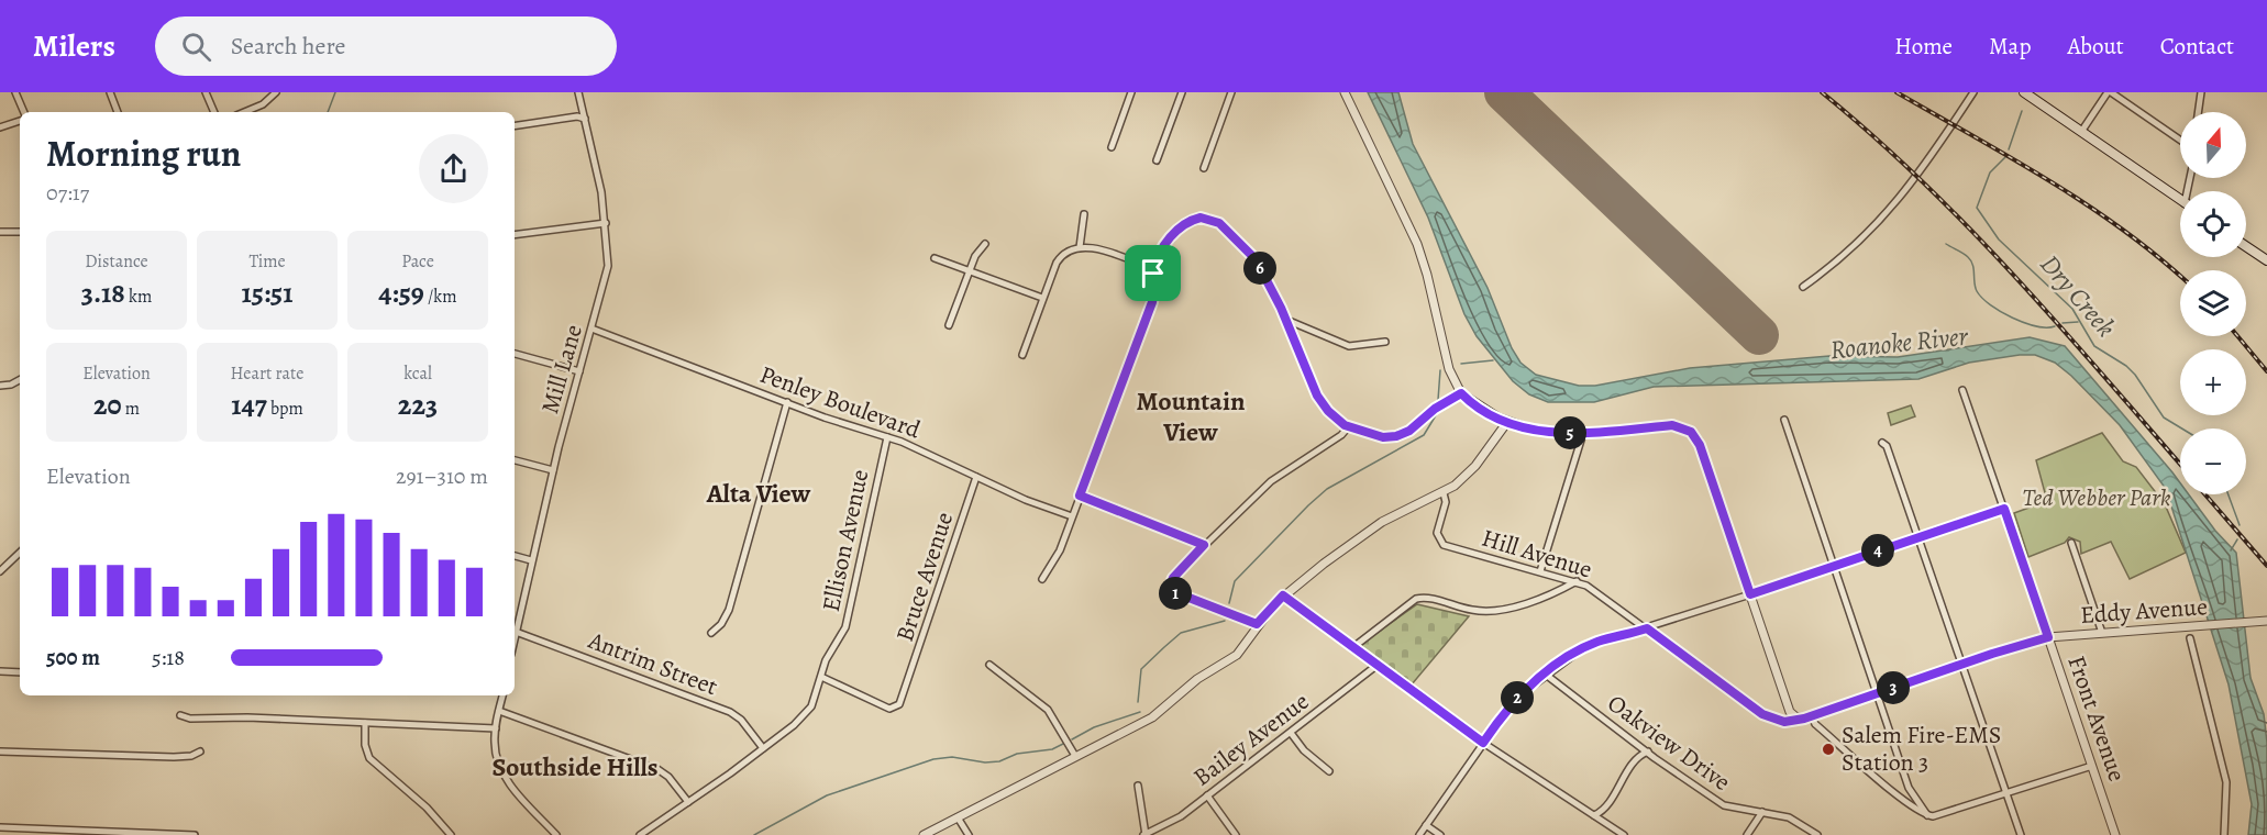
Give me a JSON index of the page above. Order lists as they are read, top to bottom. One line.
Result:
{"streets":{"street":["Mill Lane","Penley Boulevard","Ellison Avenue","Hill Avenue","Bruce Avenue","Eddy Avenue","Antrim Street","Front Avenue","Bailey Avenue","Oakview Drive"]},"crossings":[["Mill Lane","Penley Boulevard"],["Mill Lane","Antrim Street"],["Penley Boulevard","Ellison Avenue"],["Penley Boulevard","Bruce Avenue"],["Ellison Avenue","Bruce Avenue"],["Ellison Avenue","Antrim Street"],["Hill Avenue","Eddy Avenue"],["Eddy Avenue","Front Avenue"]],"districts":["Mountain View","Alta View","Southside Hills"],"water":["Dry Creek","Roanoke River"],"parks":["Ted Webber Park"],"places":["Salem Fire-EMS Station 3"],"north":"top","page":{"header":"Milers","search":"Search here","nav":["Home","Map","About","Contact"],"map_buttons":["+","−"],"heading":["Morning run","07:17"],"stats":[["Distance","3.18 km"],["Time","15:51"],["Pace","4:59 /km"],["Elevation","20 m"],["Heart rate","147 bpm"],["kcal","223"]],"pins":["6","5","4","1","3","2"],"chart":["Elevation","291–310 m"],"list":[{"name":"500 m","note":"5:18"}]}}
